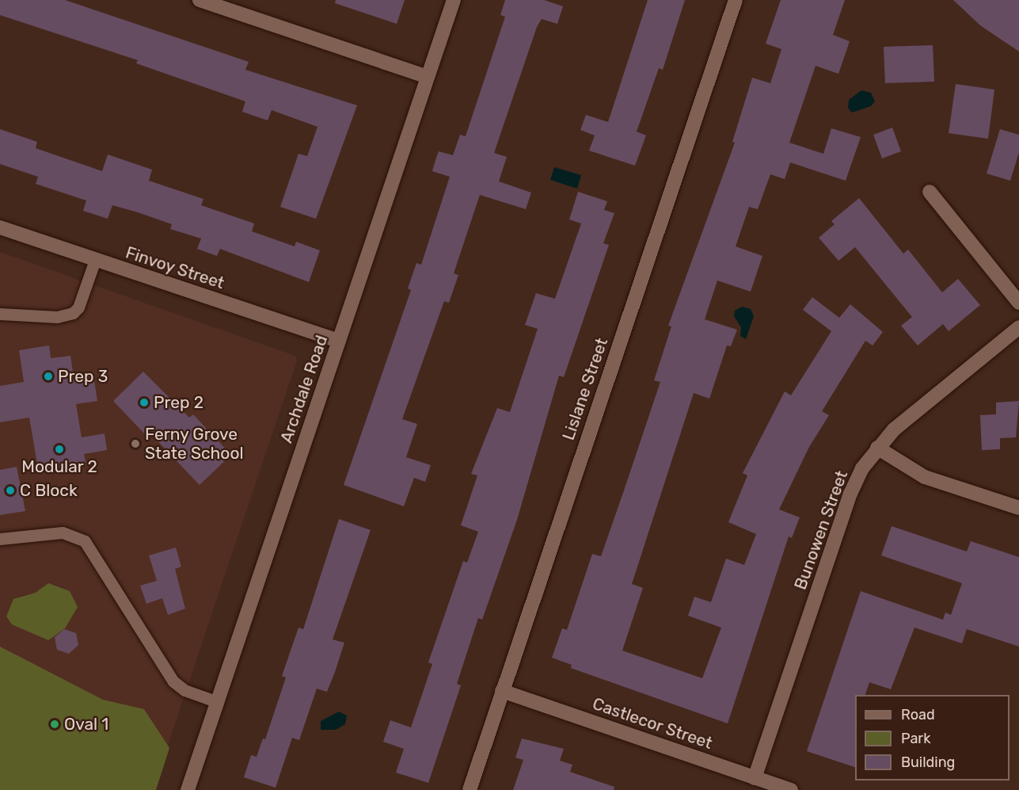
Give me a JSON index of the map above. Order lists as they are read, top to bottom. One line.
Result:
{"streets":{"street":["Finvoy Street","Archdale Road","Lislane Street","Bunowen Street","Castlecor Street"]},"crossings":[["Finvoy Street","Archdale Road"],["Lislane Street","Castlecor Street"],["Bunowen Street","Castlecor Street"]],"places":["Prep 3","Prep 2","Ferny Grove State School","Modular 2","C Block","Oval 1"],"legend":["Road","Park","Building"]}
